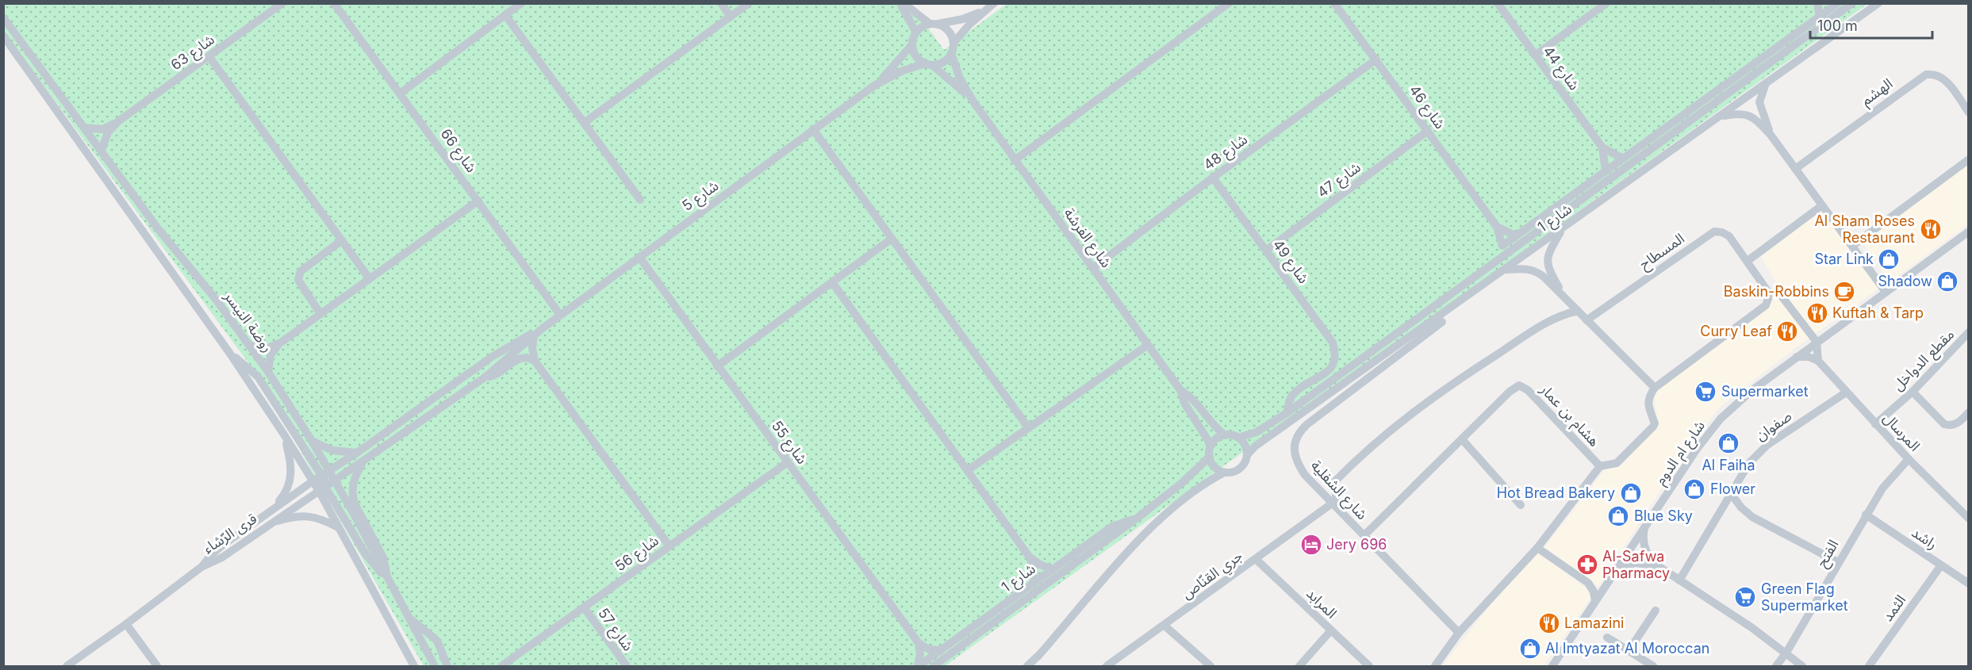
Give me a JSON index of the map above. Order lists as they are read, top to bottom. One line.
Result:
{"streets":{"street":["شارع 63","شارع 44","الهشم","شارع 46","شارع 66","شارع 48","شارع 47","شارع 5","شارع 1","شارع الفرشة","المسطاح","شارع 49","روضة النيسر","مقطع الدواخل","هشام بن عمار","صفوان","المرسال","شارع 55","شارع ام الدوم","شارع الشفلية","قرى الرّشاء","راشد","شارع 56","الفتح","جري القنّاص","المرابد","الثمد","شارع 57"]},"crossings":[["شارع 63","روضة النيسر"],["شارع 44","شارع 1"],["شارع 46","شارع 48"],["شارع 46","شارع 47"],["شارع 46","شارع 1"],["شارع 66","شارع 5"],["شارع 48","شارع الفرشة"],["شارع 48","شارع 49"],["شارع 47","شارع 49"],["شارع 5","شارع الفرشة"],["شارع 5","شارع 55"],["شارع 5","قرى الرّشاء"],["شارع 1","شارع الفرشة"],["شارع 1","شارع 49"],["شارع 1","شارع الشفلية"],["روضة النيسر","قرى الرّشاء"],["مقطع الدواخل","المرسال"],["هشام بن عمار","شارع الشفلية"],["صفوان","المرسال"],["المرسال","الفتح"],["شارع 55","شارع 56"],["شارع الشفلية","جري القنّاص"],["راشد","الفتح"],["راشد","الثمد"],["شارع 56","شارع 57"],["جري القنّاص","المرابد"]],"places":{"restaurant":["Al Sham Roses Restaurant","Kuftah & Tarp","Curry Leaf","Lamazini"],"shop":["Star Link","Shadow","Al Faiha","Flower","Hot Bread Bakery","Blue Sky","Al Imtyazat Al Moroccan"],"cafe":["Baskin-Robbins"],"supermarket":["Supermarket","Green Flag Supermarket"],"hotel":["Jery 696"],"pharmacy":["Al-Safwa Pharmacy"]},"scale_bar":"100 m"}
